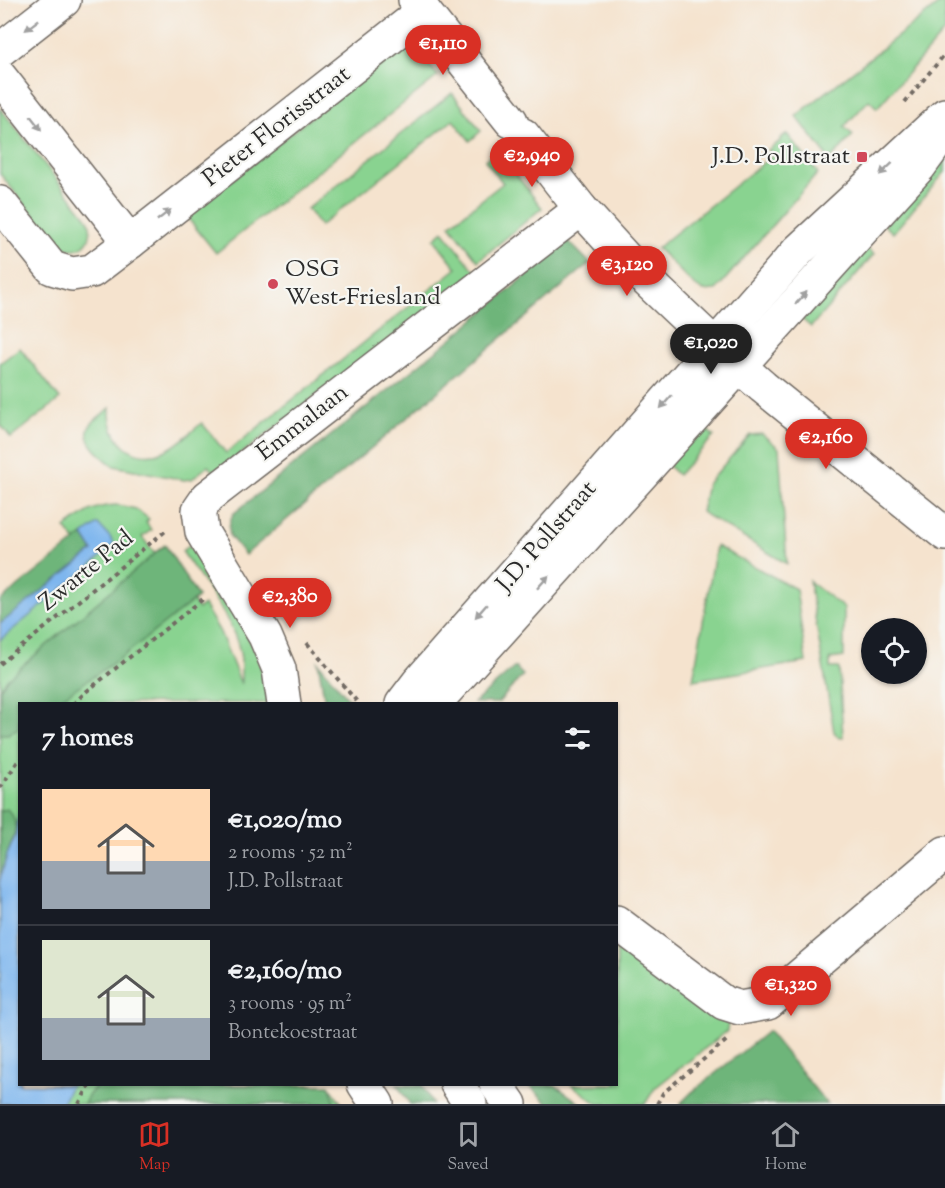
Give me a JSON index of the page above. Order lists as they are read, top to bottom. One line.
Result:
{"streets":{"street":["Pieter Florisstraat","Emmalaan","J.D. Pollstraat"],"path":["Zwarte Pad"]},"crossings":[["Emmalaan","Zwarte Pad"]],"one_way":["Pieter Florisstraat"],"places":{"transit":["J.D. Pollstraat"],"other":["OSG West-Friesland"]},"page":{"price":["€1,110","€2,940","€3,120","€1,020","€2,160","€2,380","€1,320"],"heading":"7 homes","list":[{"name":"€1,020/mo","note":"2 rooms · 52 m² · J.D. Pollstraat"},{"name":"€2,160/mo","note":"3 rooms · 95 m² · Bontekoestraat"}],"tabs":["Map","Saved","Home"]}}
